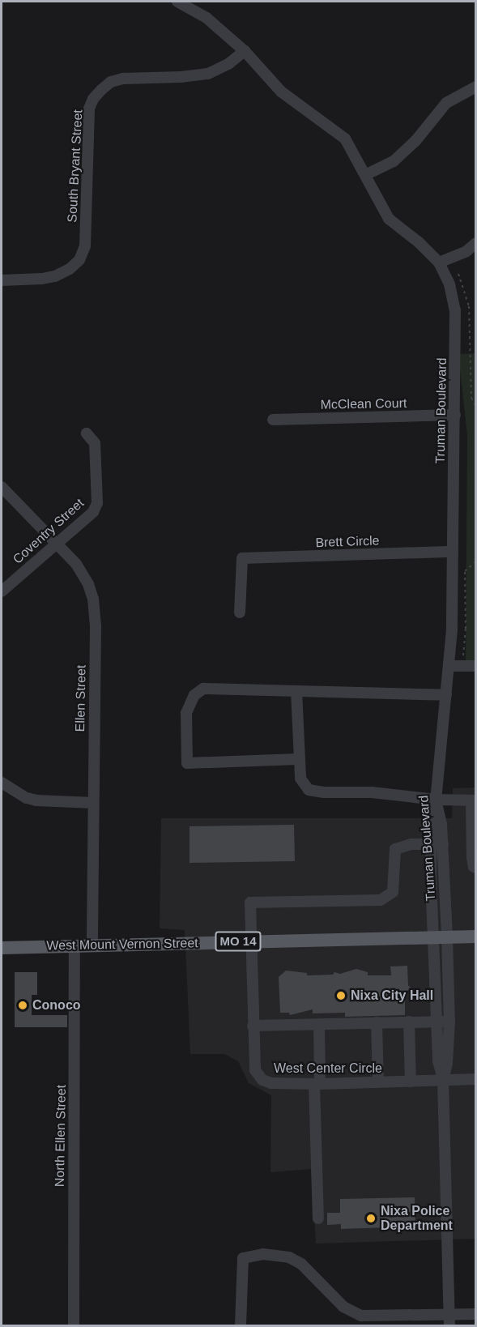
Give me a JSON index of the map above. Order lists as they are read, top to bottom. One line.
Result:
{"streets":{"main road":["MO 14","West Mount Vernon Street"],"street":["South Bryant Street","McClean Court","Truman Boulevard","Coventry Street","Brett Circle","Ellen Street","West Center Circle","North Ellen Street"]},"crossings":[["South Bryant Street","Truman Boulevard"],["McClean Court","Truman Boulevard"],["Truman Boulevard","Brett Circle"],["Truman Boulevard","West Mount Vernon Street"],["Truman Boulevard","West Center Circle"],["Coventry Street","Ellen Street"],["Ellen Street","West Mount Vernon Street"],["West Mount Vernon Street","West Center Circle"],["West Mount Vernon Street","North Ellen Street"]],"places":["Nixa City Hall","Conoco","Nixa Police Department"]}
